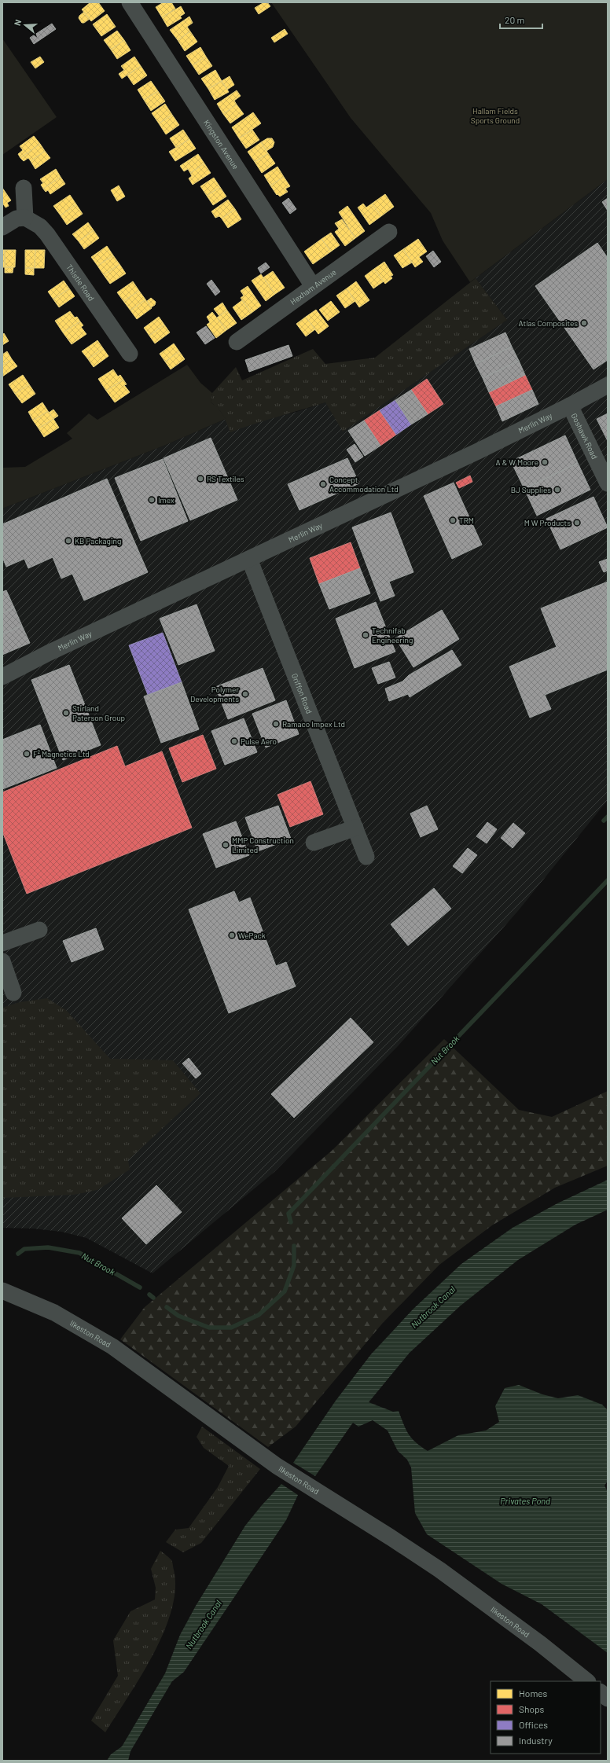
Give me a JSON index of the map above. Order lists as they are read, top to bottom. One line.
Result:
{"streets":{"street":["Kingston Avenue","Thistle Road","Hexham Avenue","Merlin Way","Goshawk Road","Griffon Road","Ilkeston Road"]},"crossings":[["Kingston Avenue","Hexham Avenue"],["Merlin Way","Goshawk Road"],["Merlin Way","Griffon Road"]],"water":["Nut Brook","Nutbrook Canal","Privates Pond"],"parks":["Hallam Fields Sports Ground"],"places":["Atlas Composites","A & W Moore","RS Textiles","Concept Accommodation Ltd","BJ Supplies","Imex","TRM","M W Products","KB Packaging","Technifab Engineering","Polymer Developments","Stirland Paterson Group","Ramaco Impex Ltd","Pulse Aero","F² Magnetics Ltd","MMP Construction Limited","WePack"],"legend":["Homes","Shops","Offices","Industry"],"scale_bar":"20 m","north":"left"}
